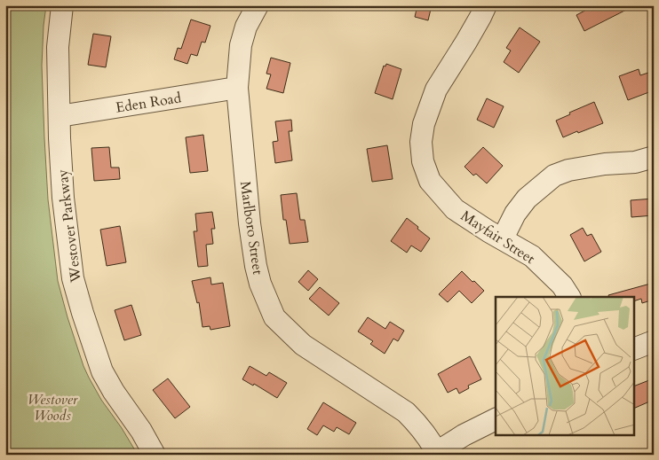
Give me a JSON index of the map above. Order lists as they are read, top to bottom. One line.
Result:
{"streets":{"street":["Eden Road","Westover Parkway","Marlboro Street","Mayfair Street"]},"crossings":[["Eden Road","Westover Parkway"],["Eden Road","Marlboro Street"]],"parks":["Westover Woods"]}
